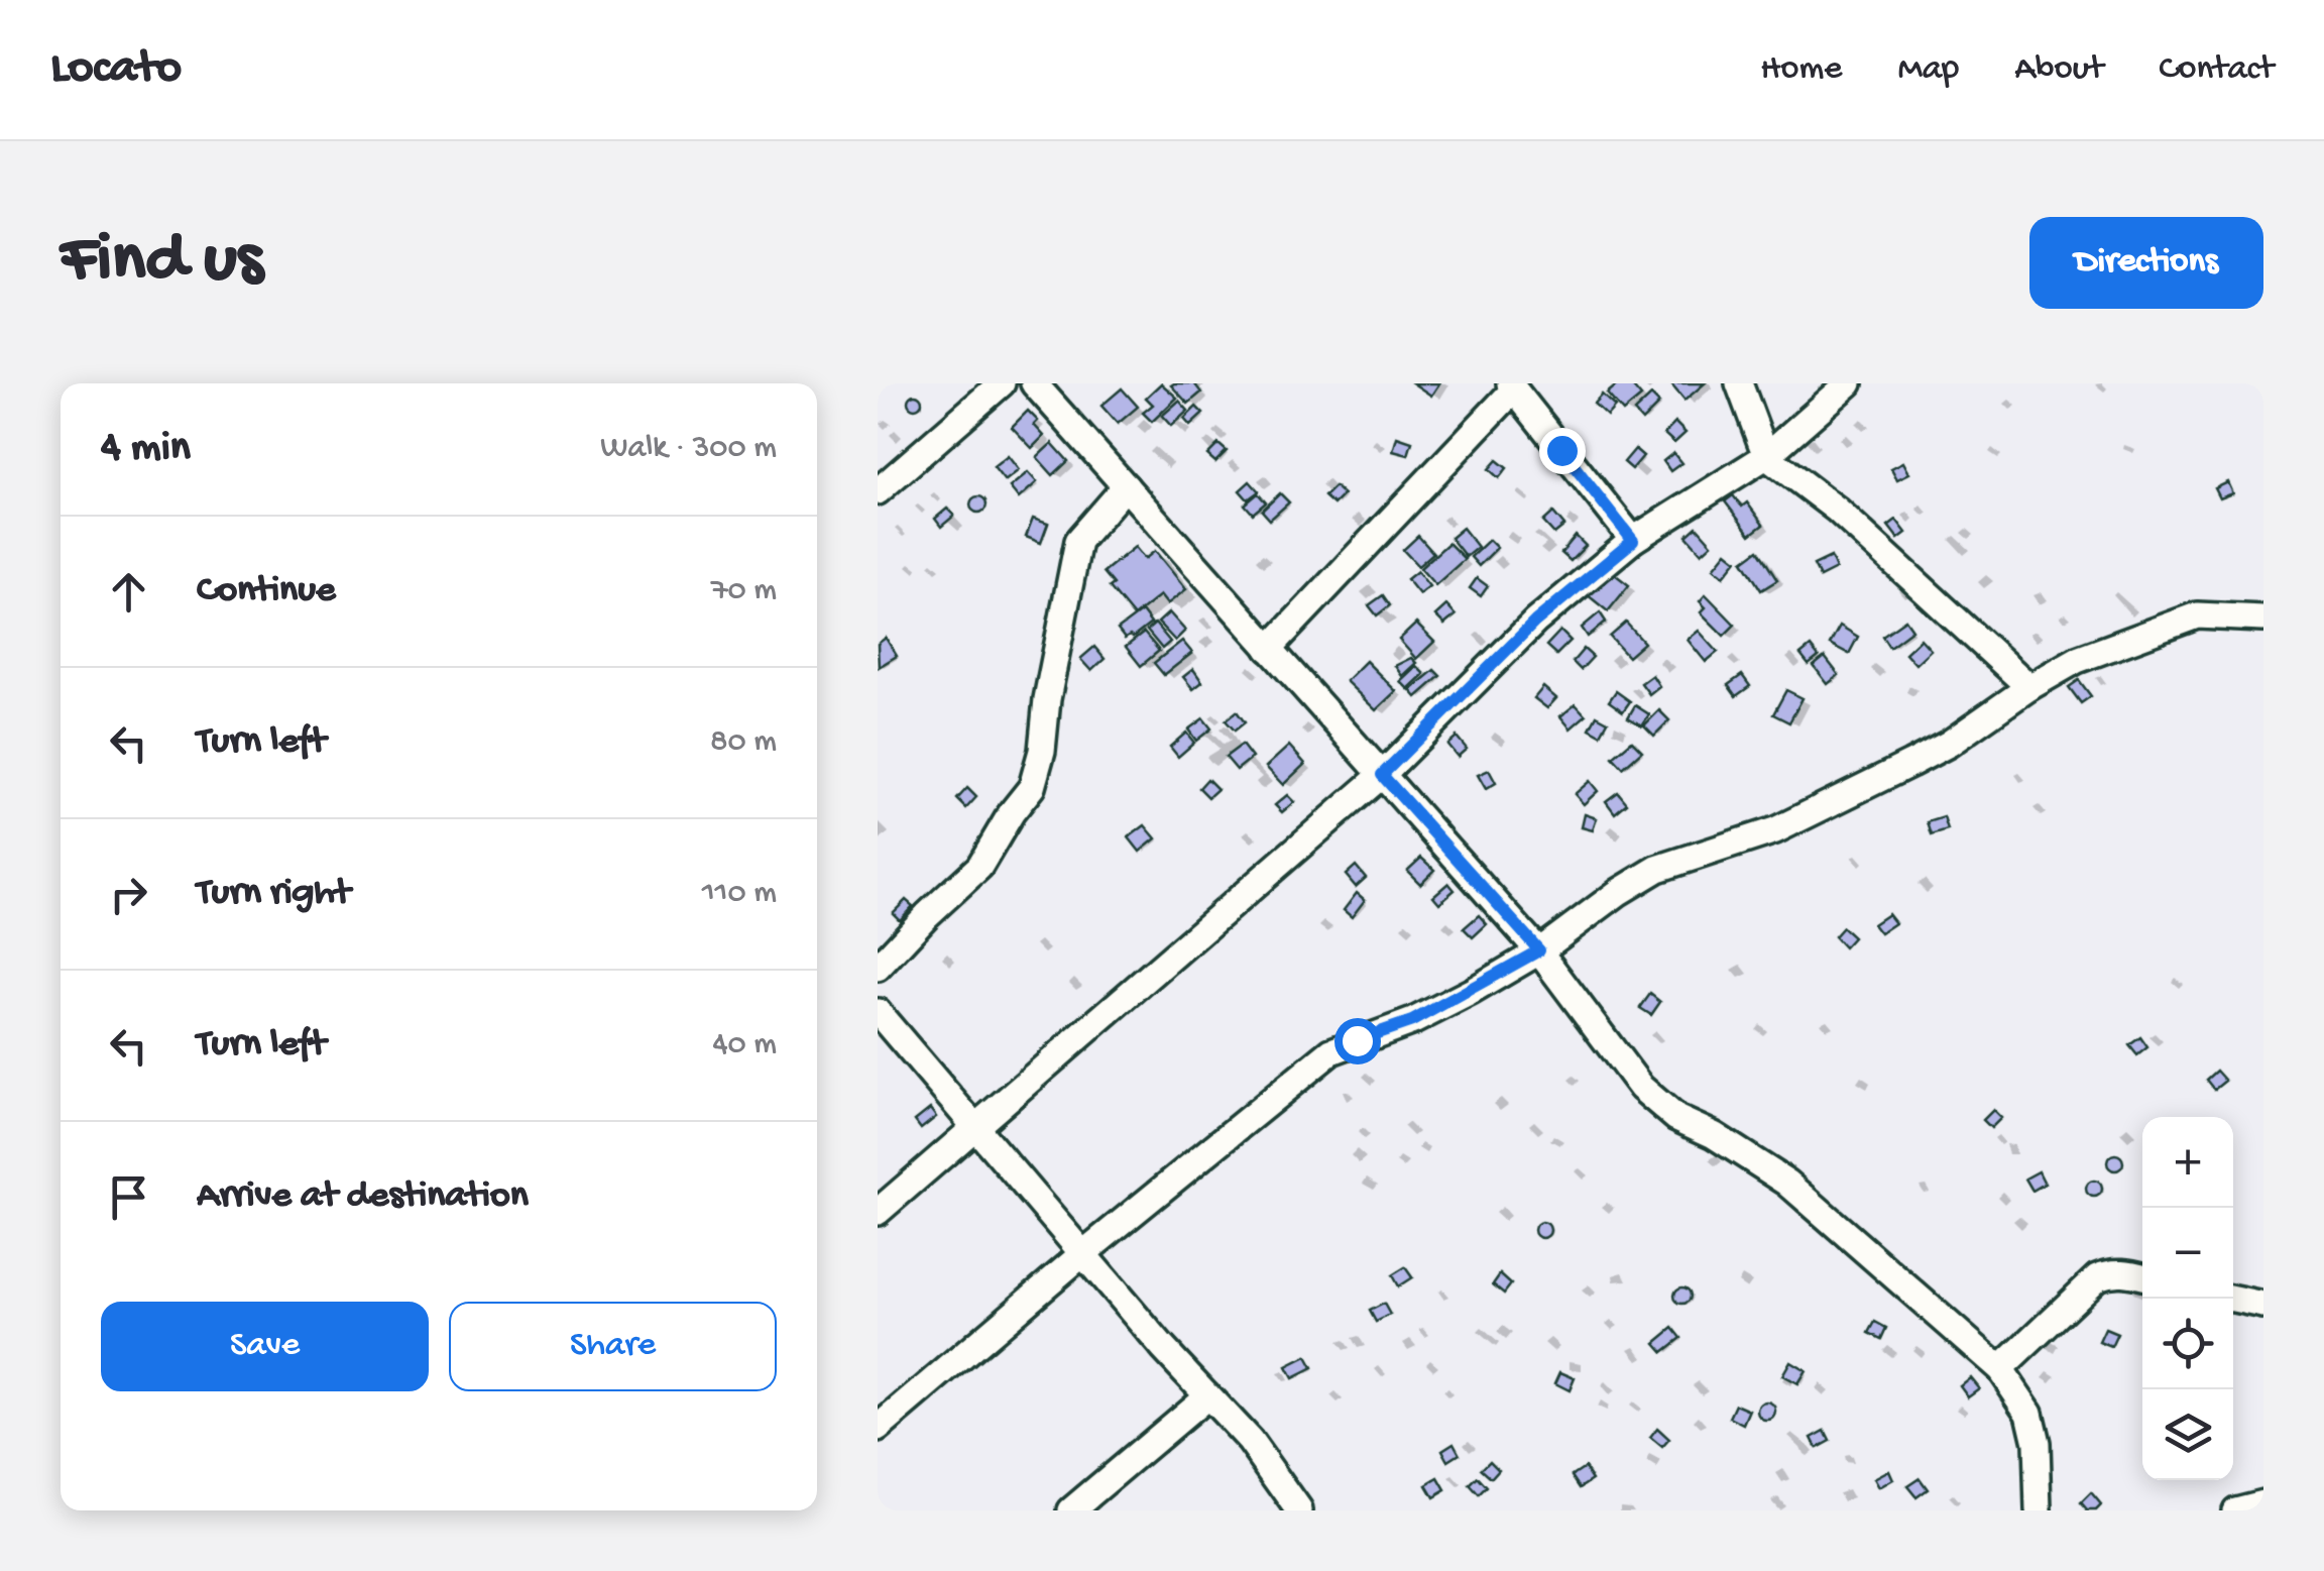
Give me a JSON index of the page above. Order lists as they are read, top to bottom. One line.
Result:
{"page":{"header":"Locato","nav":["Home","Map","About","Contact"],"buttons":["Directions",["Save","Share"]],"title":"Find us","heading":["4 min","Walk · 300 m"],"list":[["Continue","70 m"],["Turn left","80 m"],["Turn right","110 m"],["Turn left","40 m"],"Arrive at destination"],"map_buttons":["+","−"]}}
